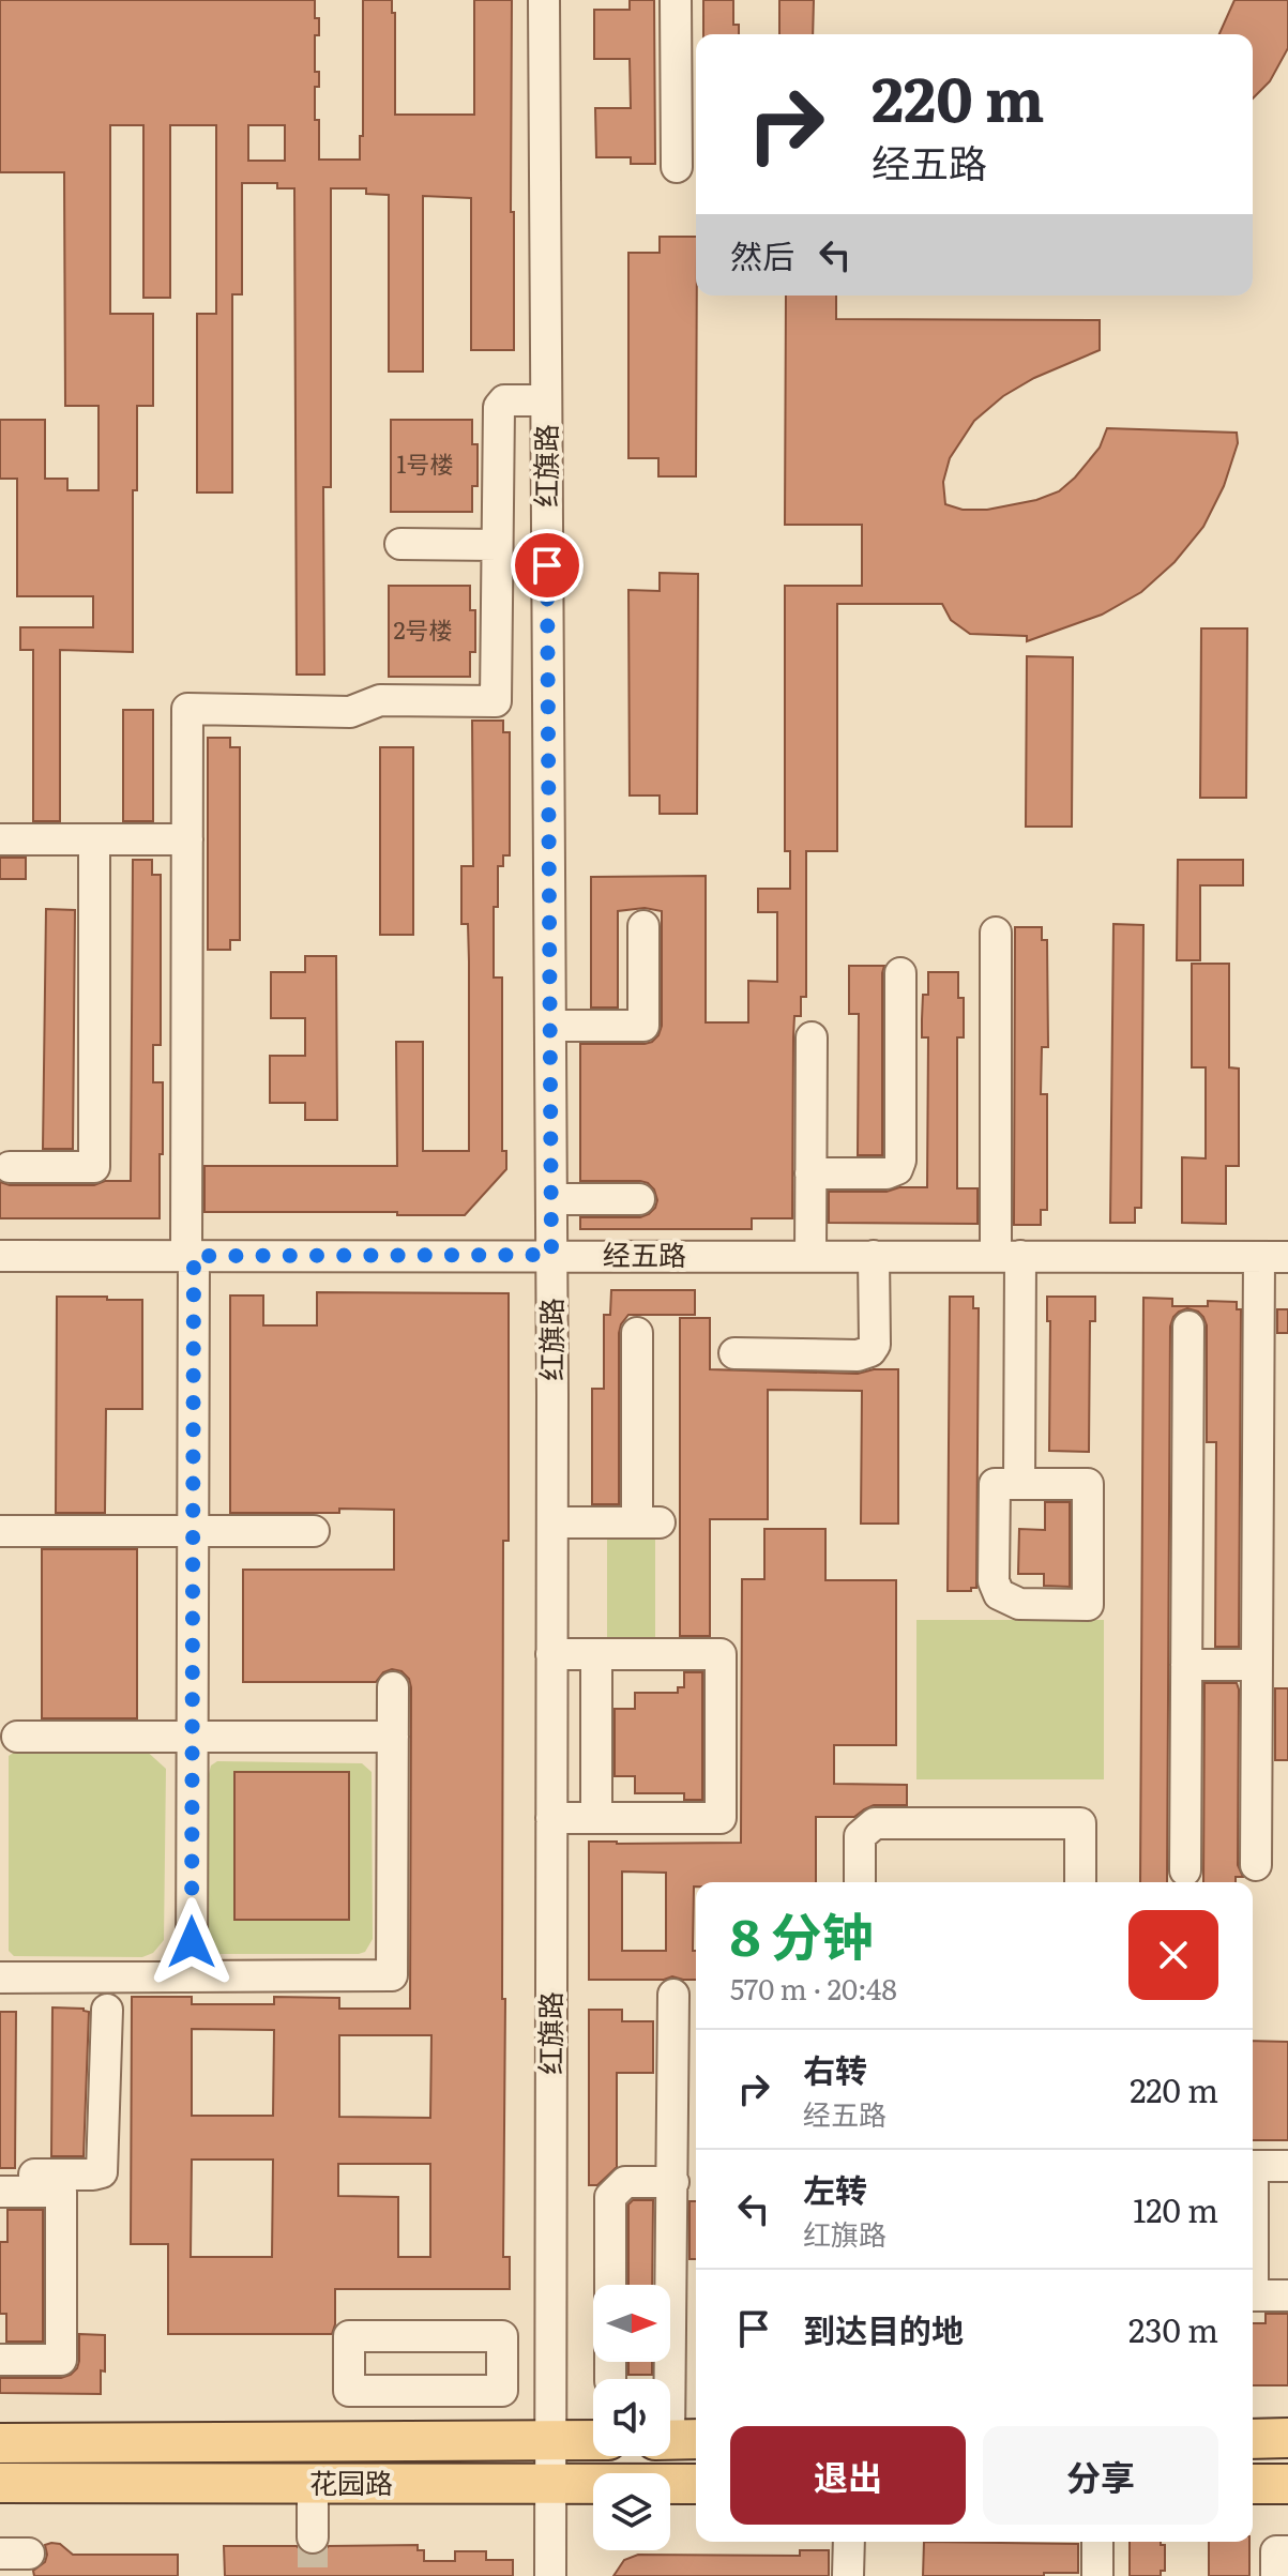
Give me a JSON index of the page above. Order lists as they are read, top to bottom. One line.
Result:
{"streets":{"main road":["花园路"],"street":["红旗路","经五路"]},"crossings":[["红旗路","经五路"],["红旗路","花园路"]],"house_numbers":["1号楼","2号楼"],"north":"right","page":{"turn":["220 m","经五路"],"then":"然后","heading":["8 分钟","570 m · 20:48"],"list":[{"name":"右转","note":"经五路","value":"220 m"},{"name":"左转","note":"红旗路","value":"120 m"},{"name":"到达目的地","value":"230 m"}],"buttons":["退出","分享"]}}
